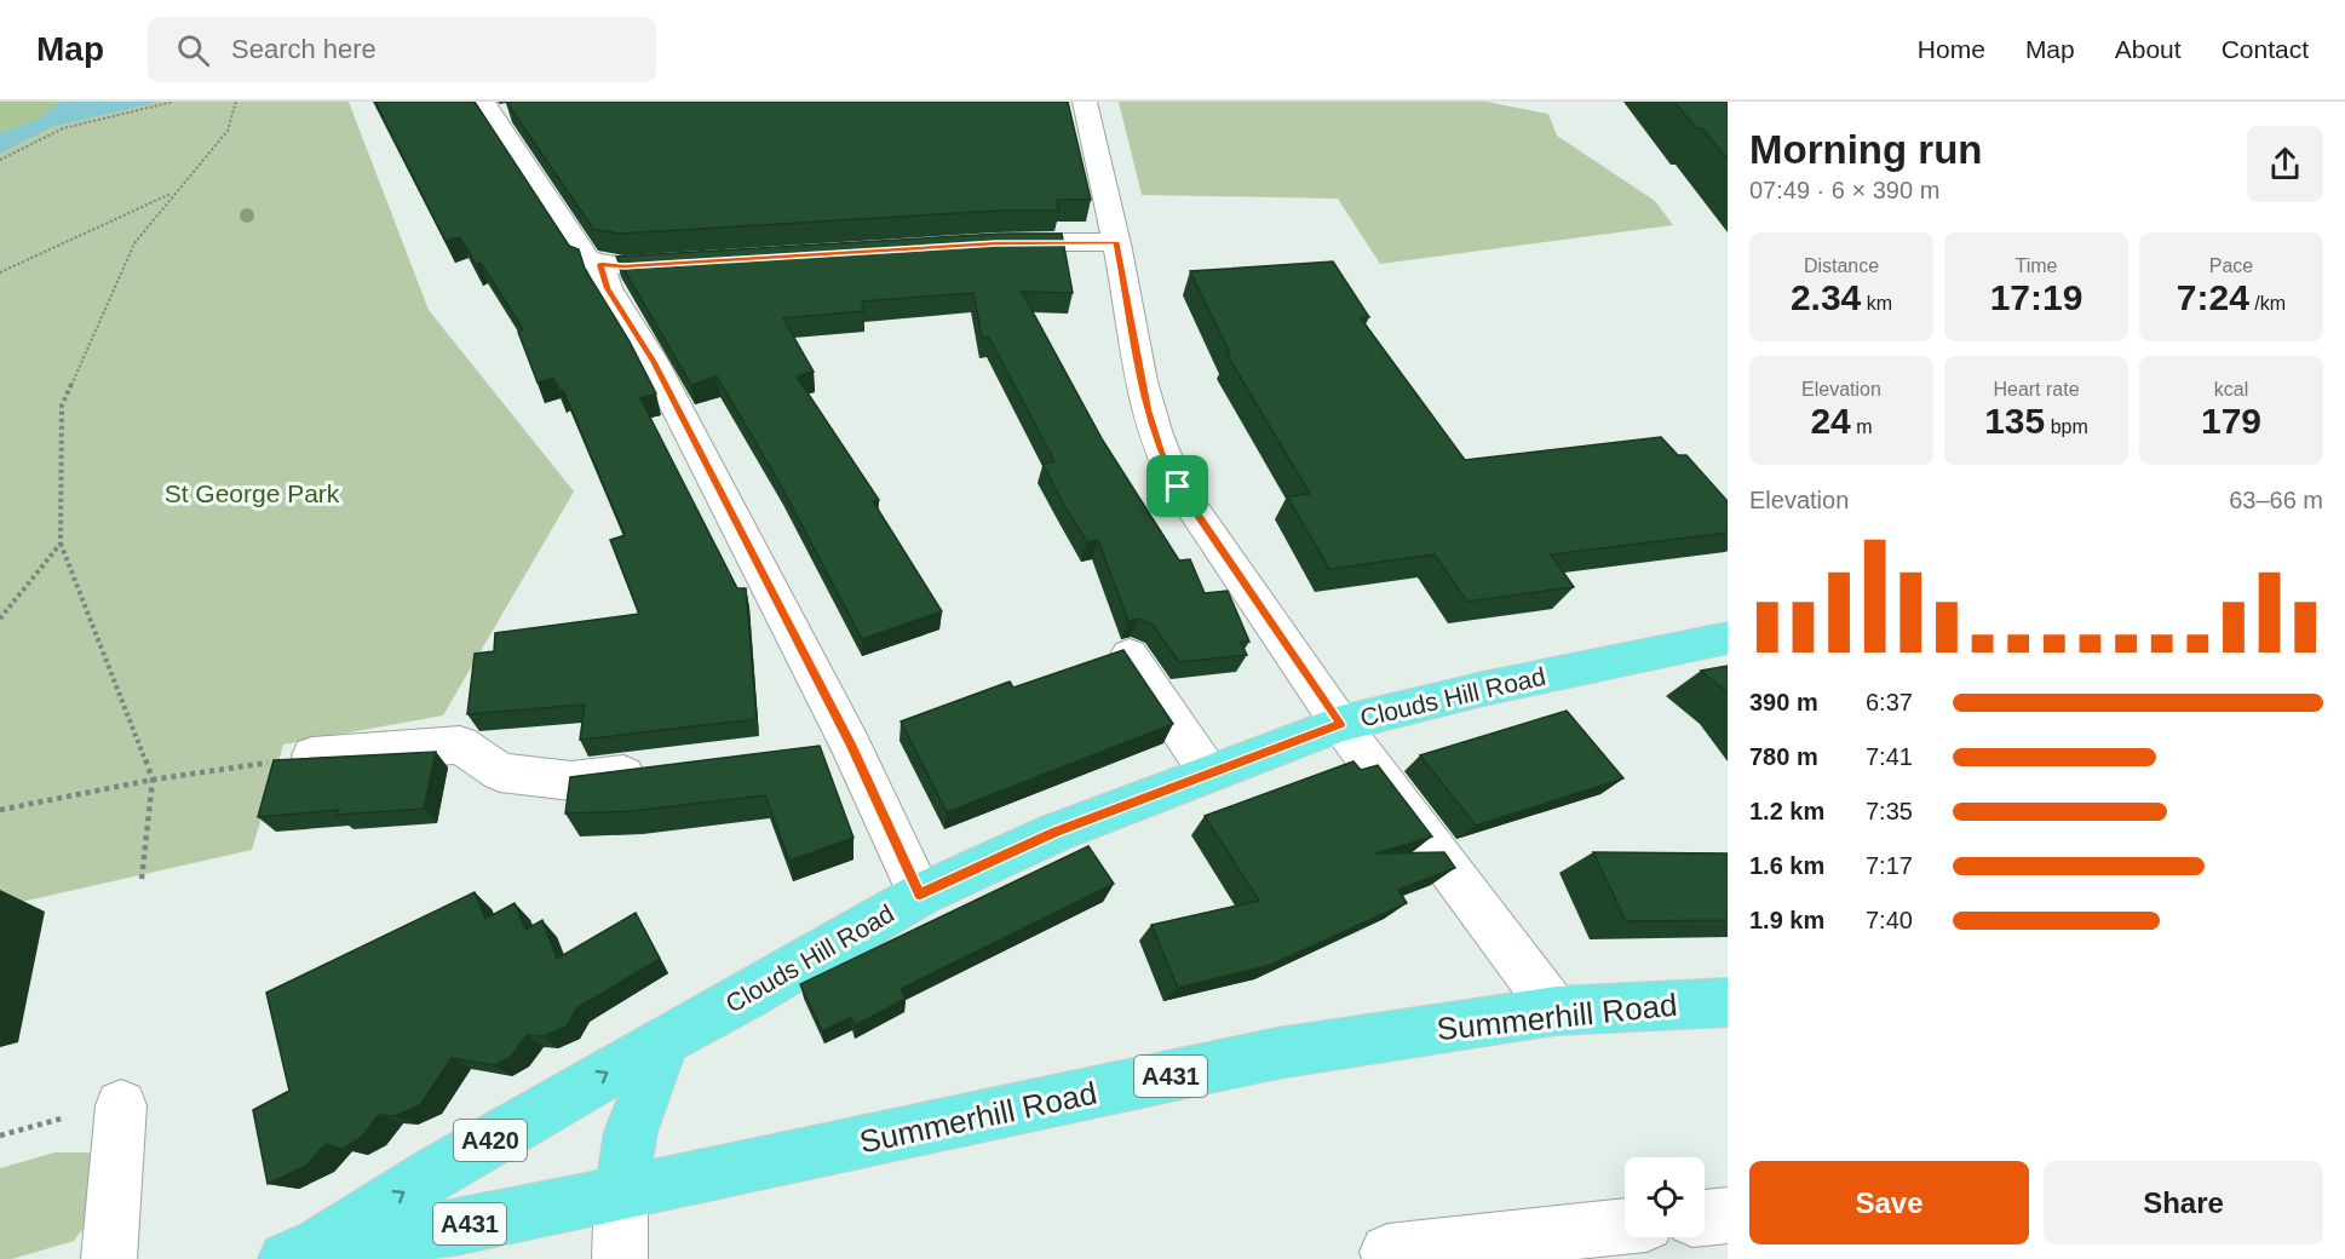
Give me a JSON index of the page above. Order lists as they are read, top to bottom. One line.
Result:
{"streets":{"main road":["Clouds Hill Road","Summerhill Road","A431","A420"]},"crossings":[["Clouds Hill Road","A420"],["Summerhill Road","A420"]],"parks":["St George Park"],"page":{"header":"Map","search":"Search here","nav":["Home","Map","About","Contact"],"heading":["Morning run","07:49 · 6 × 390 m"],"stats":[["Distance","2.34 km"],["Time","17:19"],["Pace","7:24 /km"],["Elevation","24 m"],["Heart rate","135 bpm"],["kcal","179"]],"chart":["Elevation","63–66 m"],"list":[{"name":"390 m","note":"6:37"},{"name":"780 m","note":"7:41"},{"name":"1.2 km","note":"7:35"},{"name":"1.6 km","note":"7:17"},{"name":"1.9 km","note":"7:40"}],"buttons":["Save","Share"]}}
